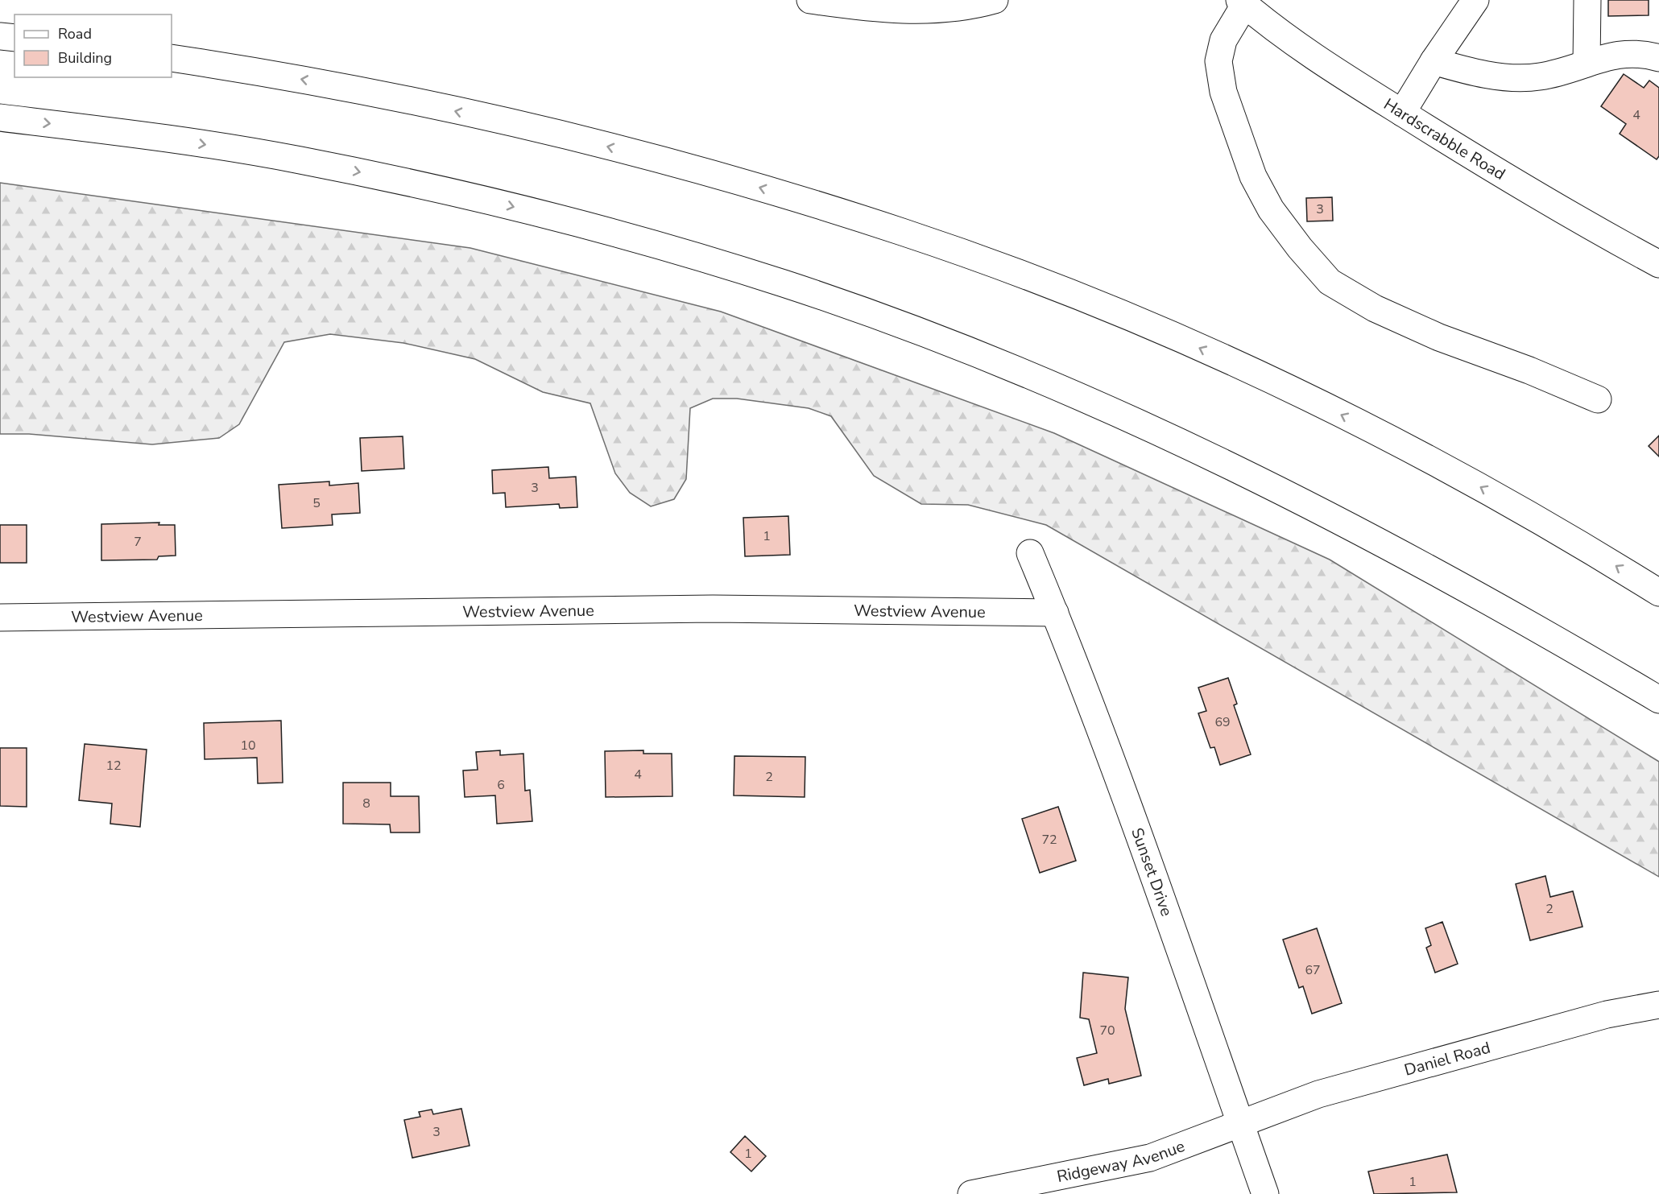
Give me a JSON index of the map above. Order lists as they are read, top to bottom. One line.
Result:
{"streets":{"main road":["Hardscrabble Road","Westview Avenue","Sunset Drive","Daniel Road","Ridgeway Avenue"]},"crossings":[["Westview Avenue","Sunset Drive"],["Sunset Drive","Daniel Road"],["Sunset Drive","Ridgeway Avenue"],["Daniel Road","Ridgeway Avenue"]],"house_numbers":["4","3","3","5","1","7","69","10","12","4","2","6","8","72","2","67","70","3","1","1"],"legend":["Road","Building"]}
